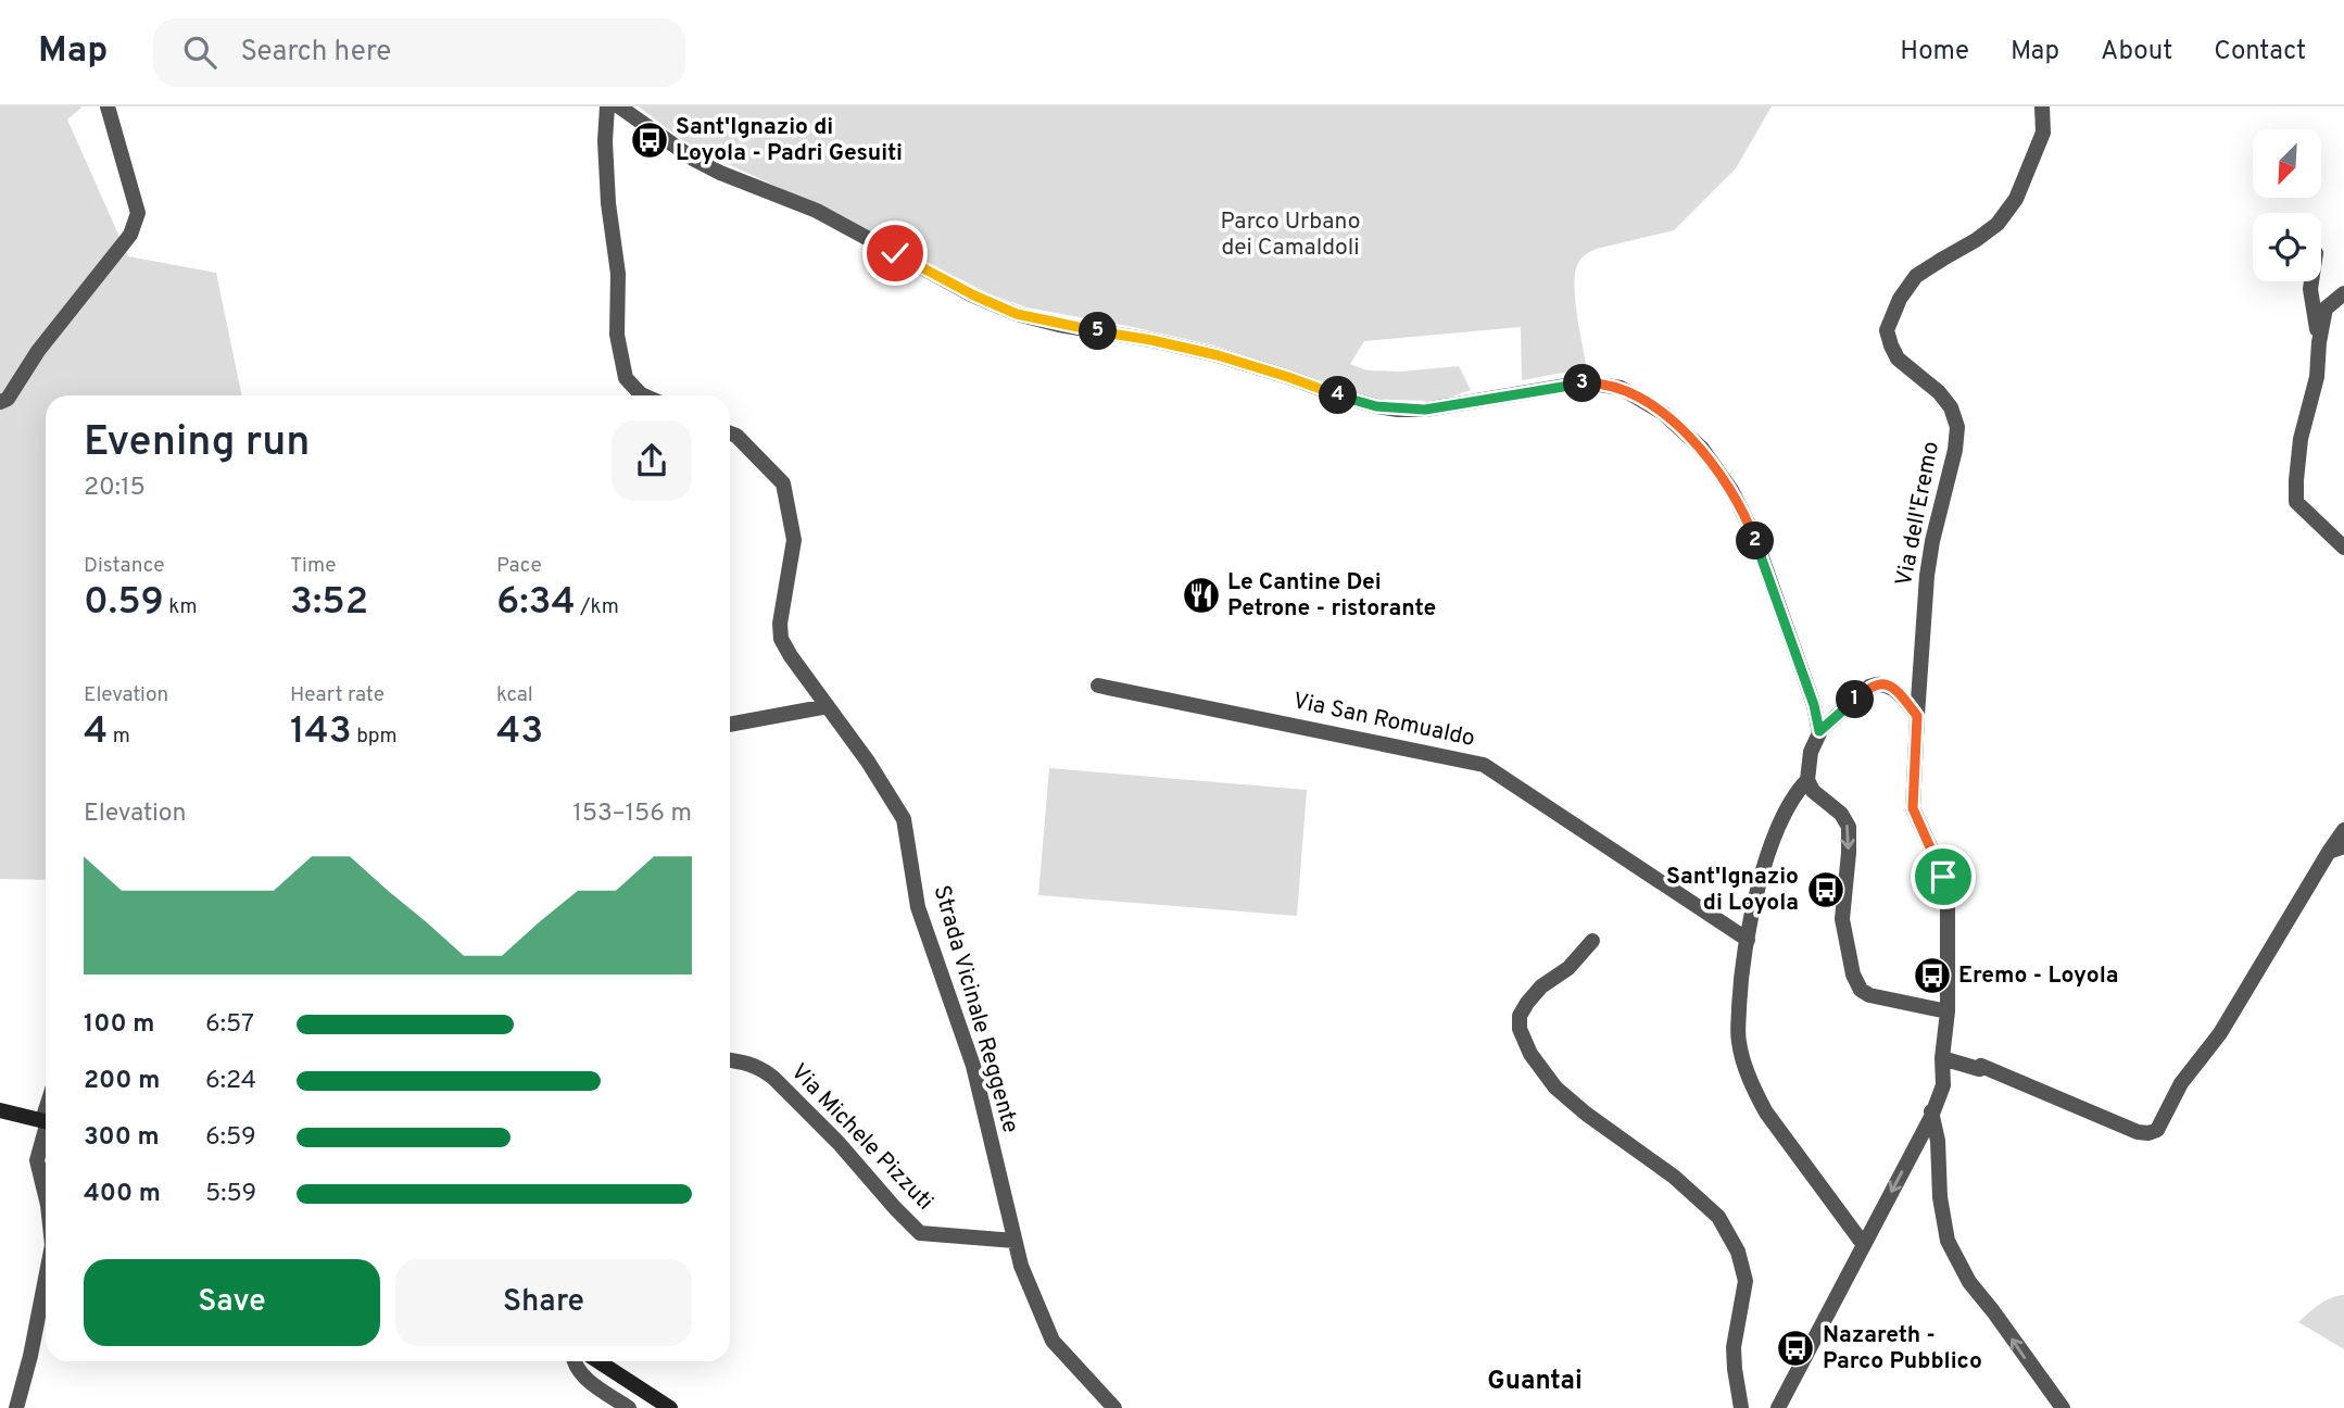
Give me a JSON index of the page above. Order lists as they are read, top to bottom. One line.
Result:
{"streets":{"street":["Via dell'Eremo","Via San Romualdo","Strada Vicinale Reggente","Via Michele Pizzuti"]},"crossings":[["Strada Vicinale Reggente","Via Michele Pizzuti"]],"districts":["Guantai"],"parks":["Parco Urbano dei Camaldoli"],"places":{"bus stop":["Sant'Ignazio di Loyola - Padri Gesuiti","Sant'Ignazio di Loyola","Eremo - Loyola","Nazareth - Parco Pubblico"],"restaurant":["Le Cantine Dei Petrone - ristorante"]},"north":"bottom left","page":{"header":"Map","search":"Search here","nav":["Home","Map","About","Contact"],"pins":["5","3","4","2","1"],"heading":["Evening run","20:15"],"stats":[["Distance","0.59 km"],["Time","3:52"],["Pace","6:34 /km"],["Elevation","4 m"],["Heart rate","143 bpm"],["kcal","43"]],"chart":["Elevation","153–156 m"],"list":[{"name":"100 m","note":"6:57"},{"name":"200 m","note":"6:24"},{"name":"300 m","note":"6:59"},{"name":"400 m","note":"5:59"}],"buttons":["Save","Share"]}}
